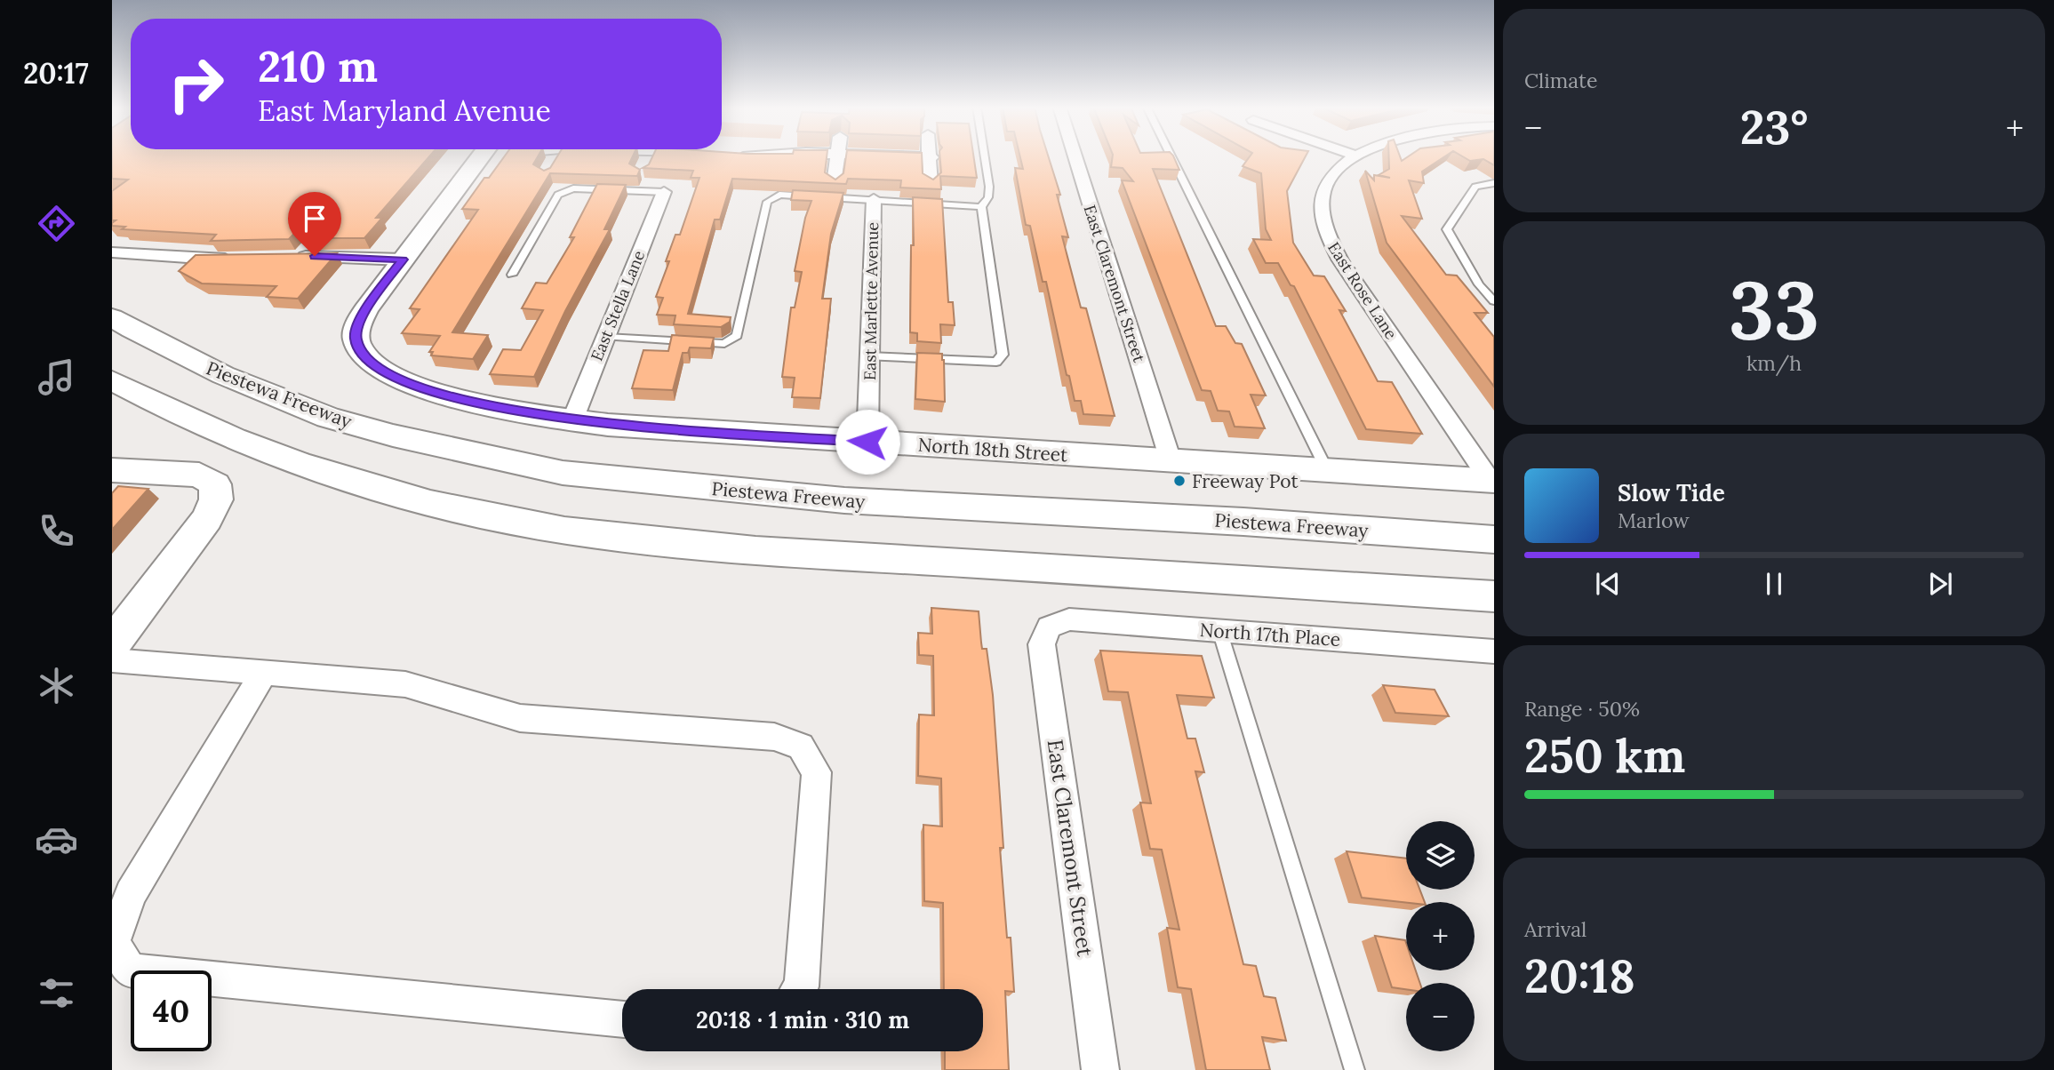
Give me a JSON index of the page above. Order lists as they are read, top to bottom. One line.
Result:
{"streets":{"main road":["Piestewa Freeway","North 18th Street"],"street":["East Claremont Street","East Rose Lane","East Marlette Avenue","East Stella Lane","North 17th Place"]},"crossings":[["East Claremont Street","North 18th Street"],["East Claremont Street","North 17th Place"],["East Rose Lane","North 18th Street"],["East Marlette Avenue","North 18th Street"],["East Stella Lane","North 18th Street"]],"places":["Freeway Pot"],"page":{"tabs":"20:17","tile":["Climate",["33","km/h"],["Range · 50%","250 km"],["Arrival","20:18"]],"turn":["210 m","East Maryland Avenue"],"heat":["−","23°","+"],"song":["Slow Tide","Marlow"],"map_buttons":["+","−"],"limit":"40","trip":"20:18 · 1 min · 310 m"}}
